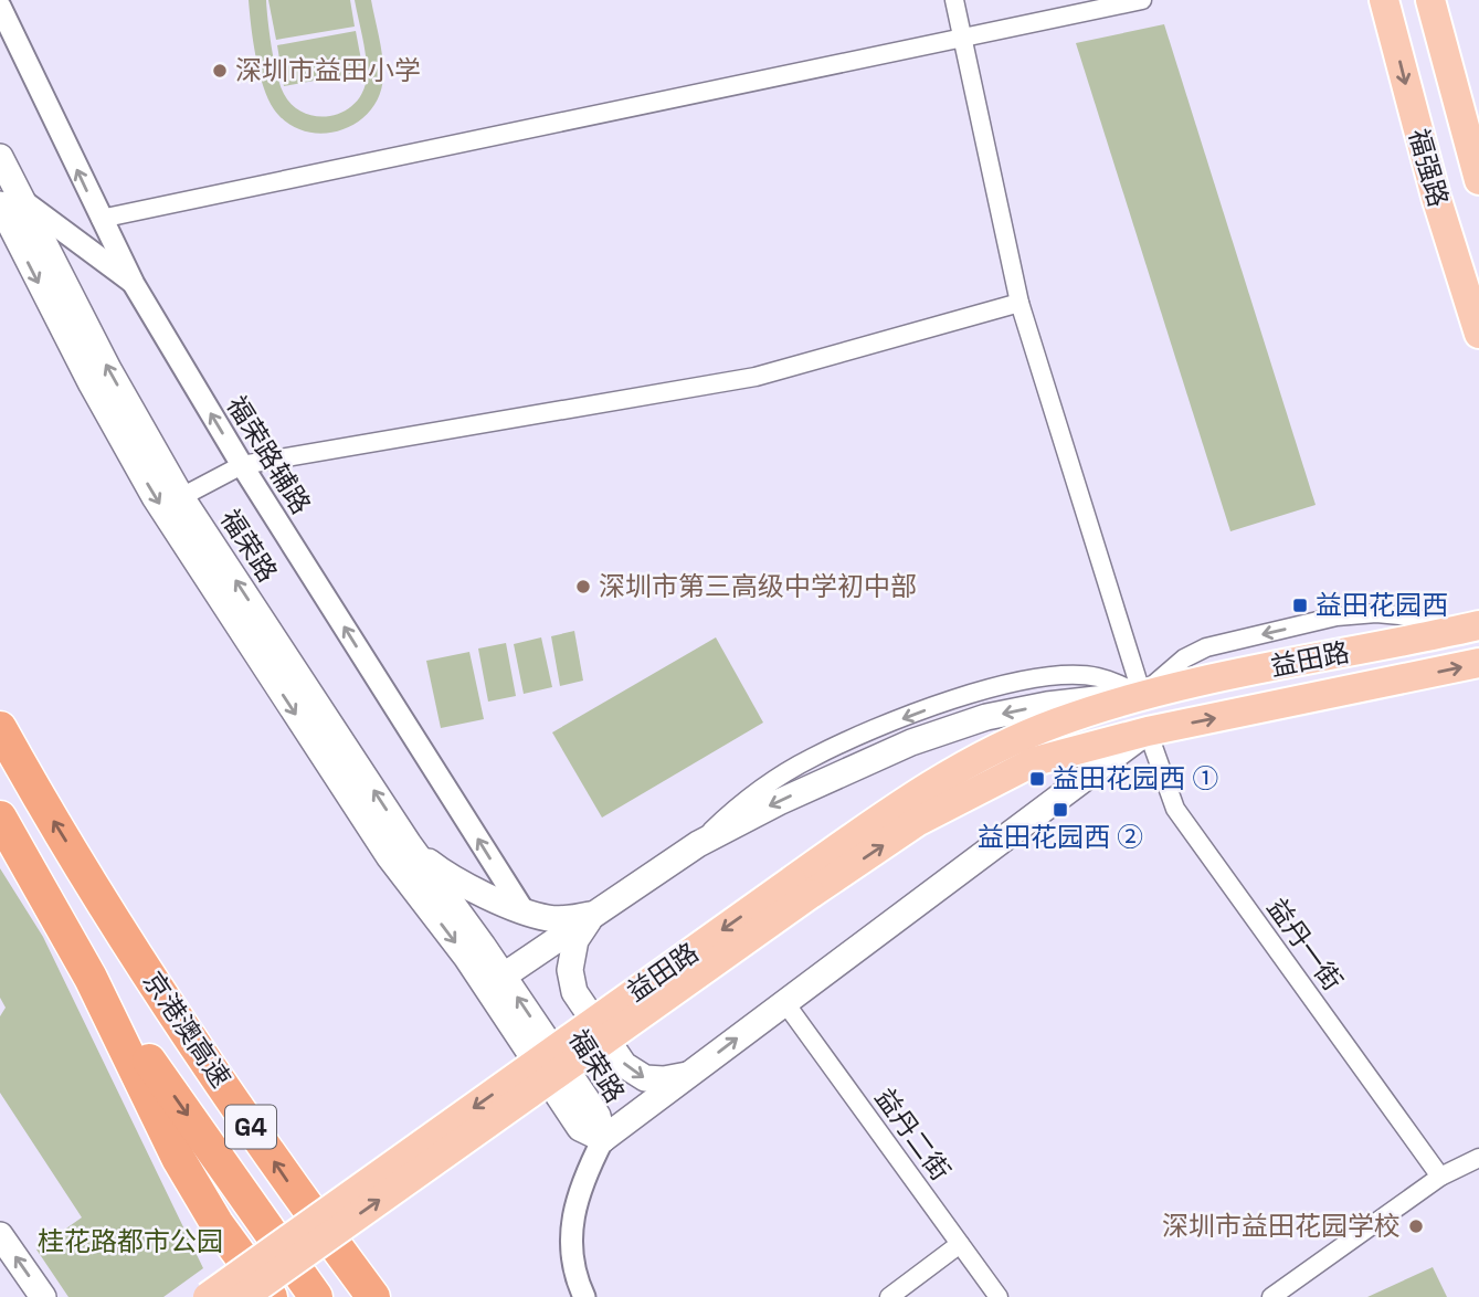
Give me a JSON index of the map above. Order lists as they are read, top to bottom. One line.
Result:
{"streets":{"highway":["京港澳高速","G4"],"main road":["福强路","福荣路","益田路"],"street":["福荣路辅路","益丹一街","益丹二街"]},"crossings":[["福荣路","益田路"],["益田路","益丹一街"],["益田路","益丹二街"],["京港澳高速","G4"]],"one_way":["福荣路辅路"],"parks":["桂花路都市公园"],"places":{"other":["深圳市益田小学","深圳市第三高级中学初中部","深圳市益田花园学校"],"transit":["益田花园西","益田花园西 ①","益田花园西 ②"]}}
